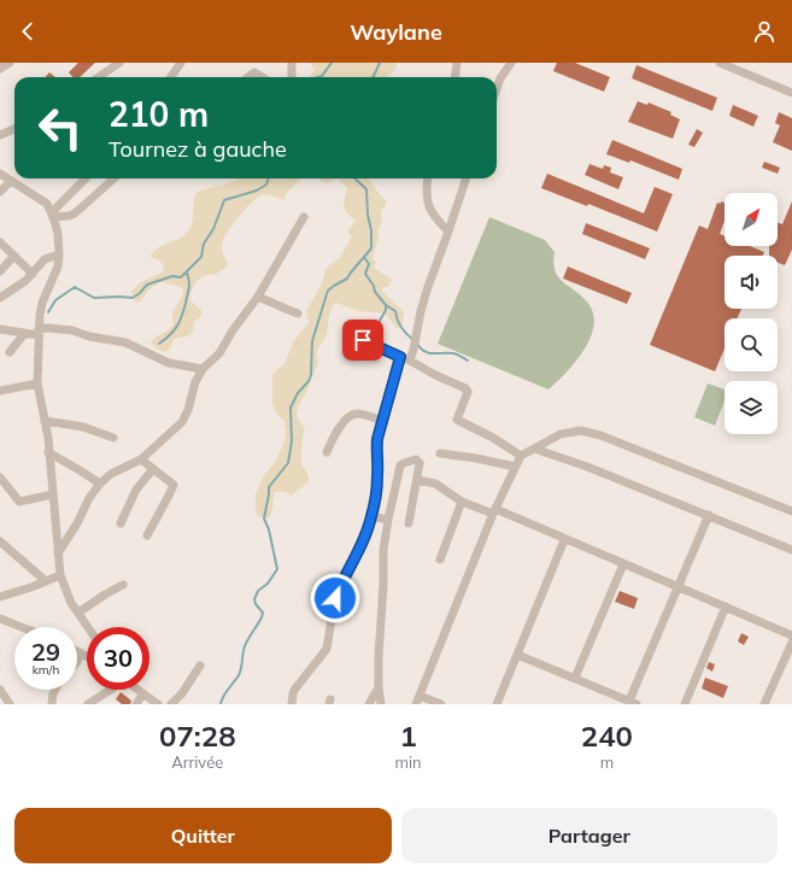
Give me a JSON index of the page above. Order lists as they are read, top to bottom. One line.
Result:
{"north":"top right","page":{"header":"Waylane","turn":["210 m","Tournez à gauche"],"speed":"29 km/h","limit":"30","eta":["07:28","Arrivée","1","min","240","m"],"buttons":["Quitter","Partager"]}}
